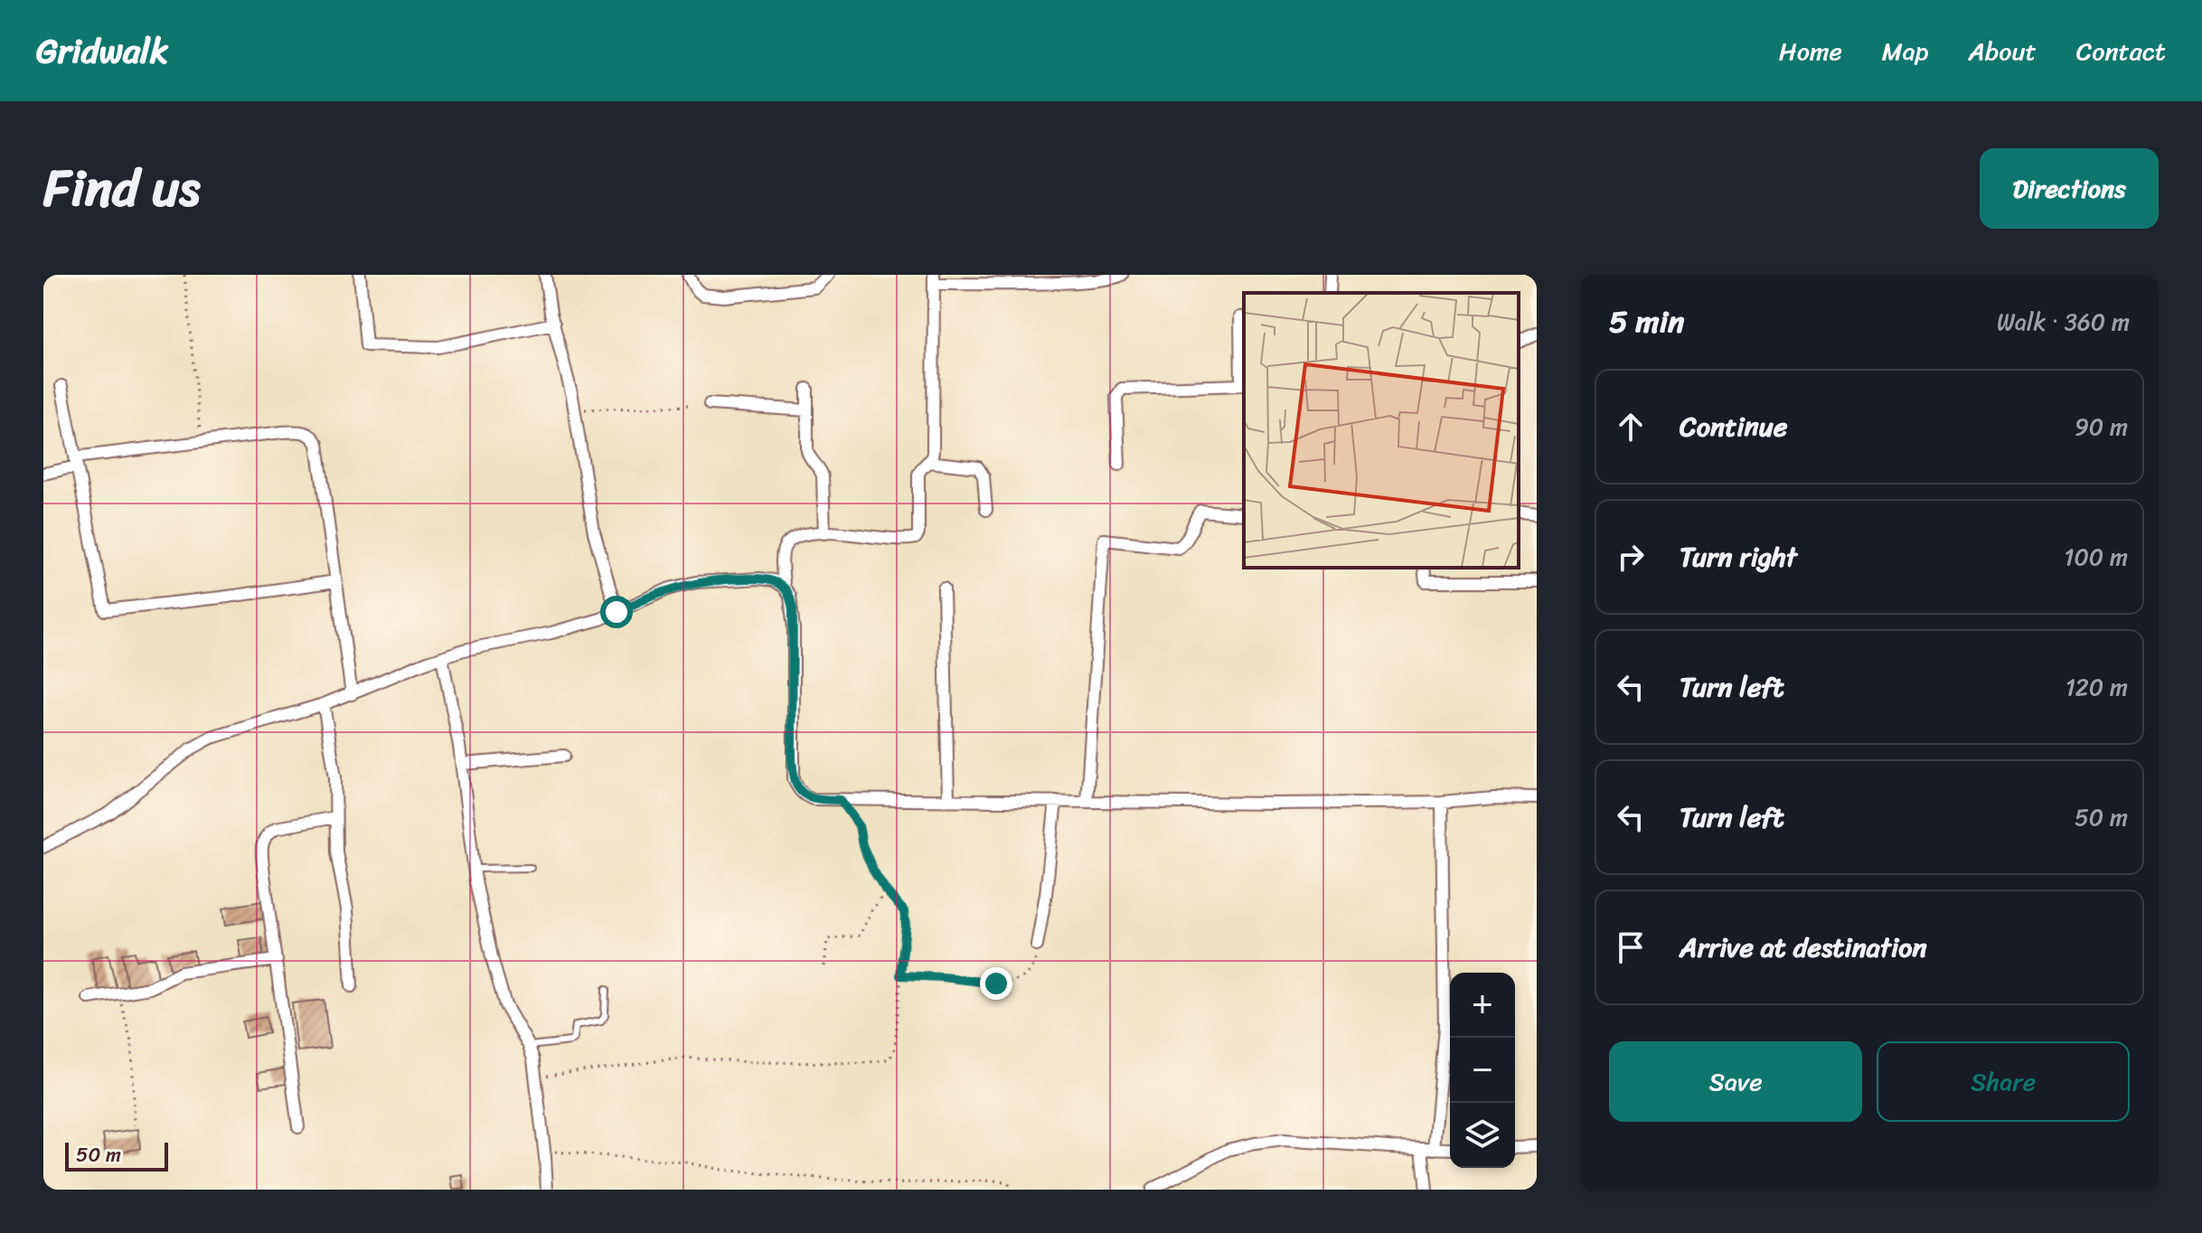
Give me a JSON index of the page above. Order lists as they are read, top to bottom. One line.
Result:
{"scale_bar":"50 m","page":{"header":"Gridwalk","nav":["Home","Map","About","Contact"],"title":"Find us","buttons":["Directions",["Save","Share"]],"heading":["5 min","Walk · 360 m"],"list":[["Continue","90 m"],["Turn right","100 m"],["Turn left","120 m"],["Turn left","50 m"],"Arrive at destination"],"map_buttons":["+","−"],"scale":"50 m"}}
